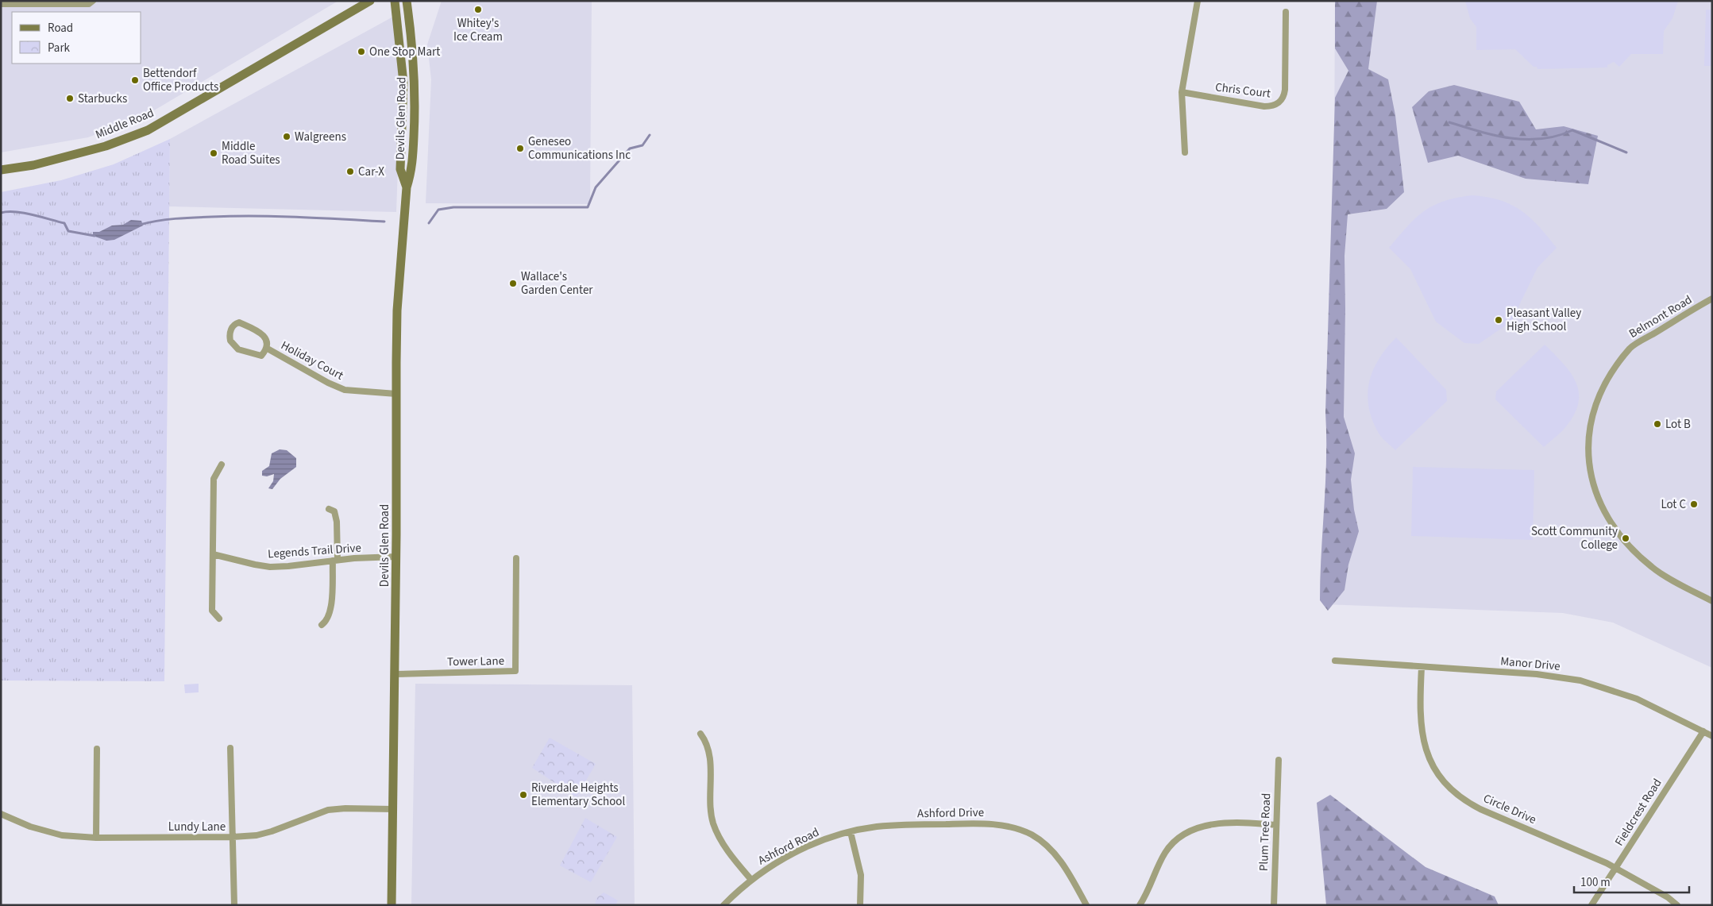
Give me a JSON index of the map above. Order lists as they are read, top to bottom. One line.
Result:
{"streets":{"main road":["Devils Glen Road","Middle Road"],"street":["Chris Court","Belmont Road","Holiday Court","Legends Trail Drive","Tower Lane","Manor Drive","Circle Drive","Fieldcrest Road","Ashford Drive","Lundy Lane","Plum Tree Road","Ashford Road"]},"crossings":[["Devils Glen Road","Holiday Court"],["Devils Glen Road","Legends Trail Drive"],["Devils Glen Road","Tower Lane"],["Devils Glen Road","Lundy Lane"],["Manor Drive","Circle Drive"],["Manor Drive","Fieldcrest Road"],["Circle Drive","Fieldcrest Road"],["Ashford Drive","Ashford Road"]],"places":["Whitey's Ice Cream","One Stop Mart","Bettendorf Office Products","Starbucks","Walgreens","Geneseo Communications Inc","Middle Road Suites","Car-X","Wallace's Garden Center","Pleasant Valley High School","Lot B","Lot C","Scott Community College","Riverdale Heights Elementary School"],"legend":["Road","Park"],"scale_bar":"100 m"}
